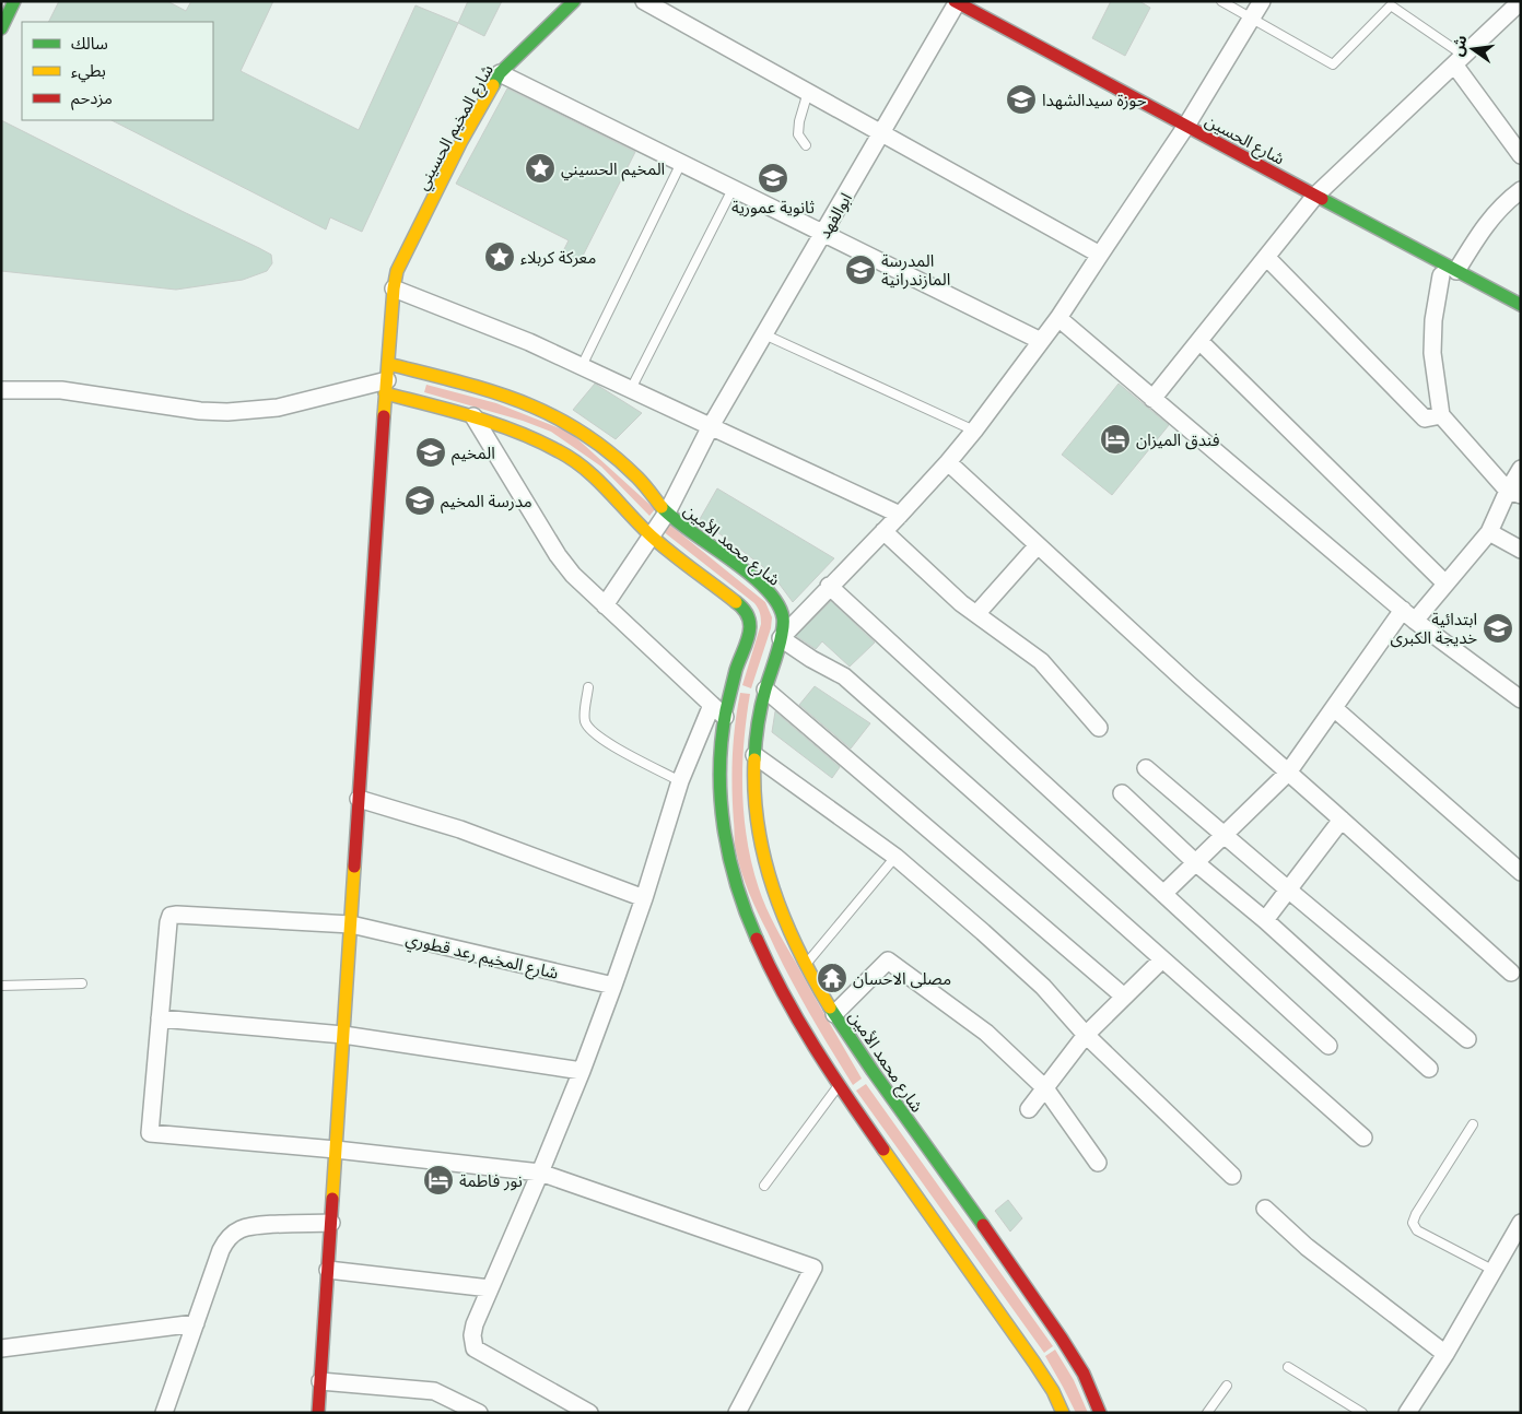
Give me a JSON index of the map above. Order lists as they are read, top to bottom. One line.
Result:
{"streets":{"main road":["شارع المخيم الحسيني","شارع الحسين","شارع محمد الأمين"],"street":["ابوالفهد","شارع المخيم رعد قطوري"]},"crossings":[["شارع المخيم الحسيني","شارع محمد الأمين"],["شارع المخيم الحسيني","شارع المخيم رعد قطوري"],["شارع الحسين","ابوالفهد"],["ابوالفهد","شارع محمد الأمين"]],"places":{"school or university":["حوزة سيدالشهدا","ثانوية عمورية","المدرسة المازندرانية","المخيم","مدرسة المخيم","ابتدائية خديجة الكبرى"],"place":["المخيم الحسيني","معركة كربلاء"],"hotel":["فندق الميزان","نور فاطمة"],"temple":["مصلى الاحسان"]},"legend":["سالك","بطيء","مزدحم"],"north":"left"}
